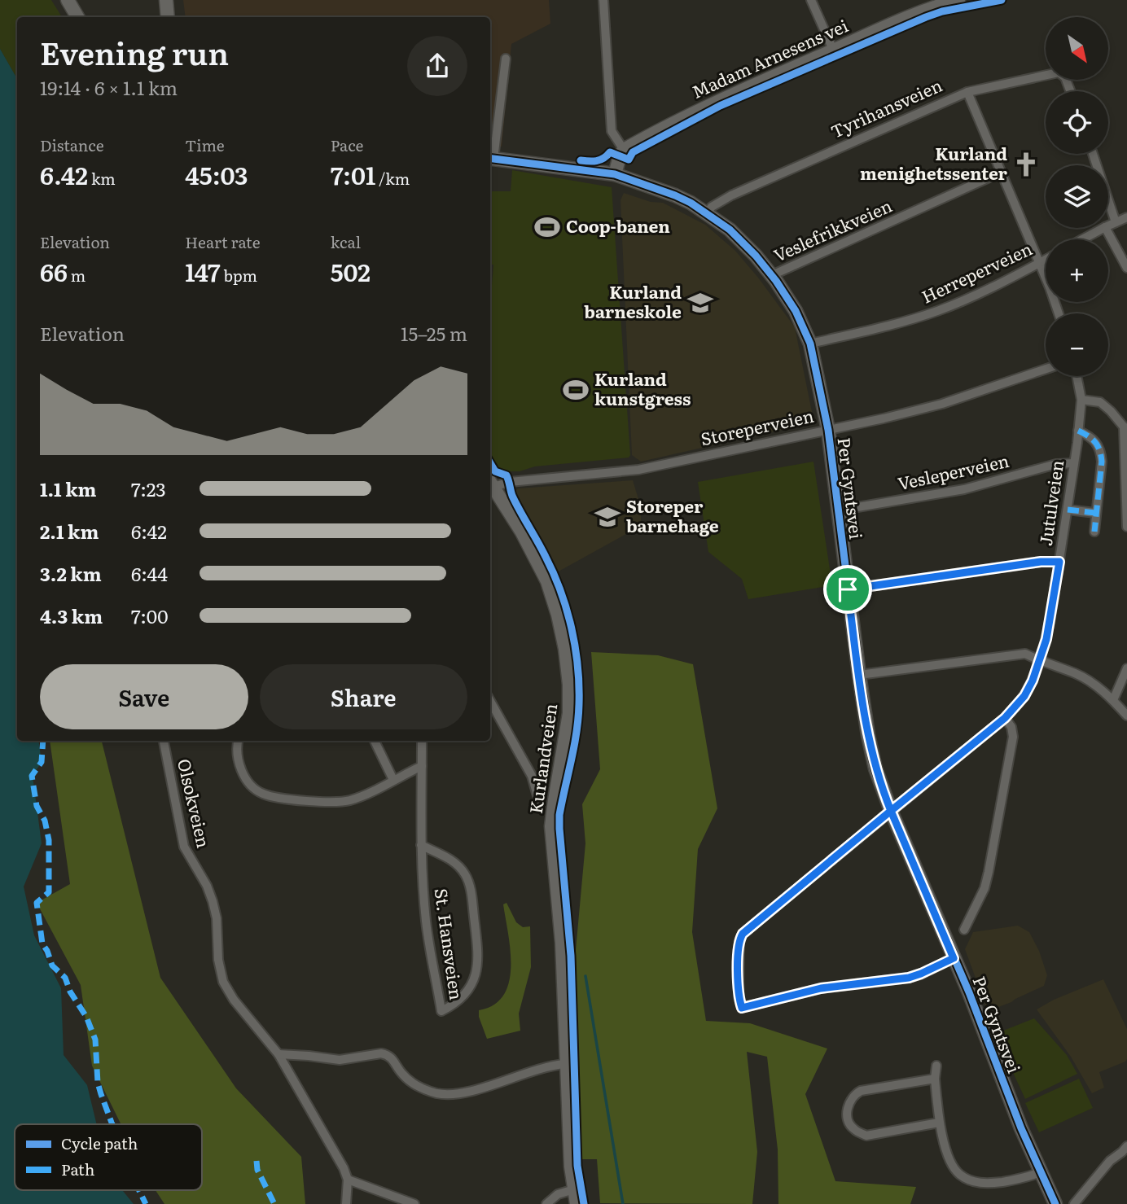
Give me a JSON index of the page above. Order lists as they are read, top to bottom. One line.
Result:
{"streets":{"street":["Madam Arnesens vei","Tyrihansveien","Veslefrikkveien","Herreperveien","Storeperveien","Vesleperveien","Per Gyntsvei","Jutulveien","Kurlandveien","Olsokveien","St. Hansveien"]},"crossings":[["Tyrihansveien","Per Gyntsvei"],["Veslefrikkveien","Per Gyntsvei"],["Herreperveien","Per Gyntsvei"],["Storeperveien","Per Gyntsvei"],["Storeperveien","Kurlandveien"],["Vesleperveien","Per Gyntsvei"],["Vesleperveien","Jutulveien"],["Per Gyntsvei","Jutulveien"]],"places":{"church":["Kurland menighetssenter"],"sports":["Coop-banen","Kurland kunstgress"],"school or university":["Kurland barneskole","Storeper barnehage"]},"legend":["Cycle path","Path"],"north":"bottom right","page":{"map_buttons":["+","−"],"heading":["Evening run","19:14 · 6 × 1.1 km"],"stats":[["Distance","6.42 km"],["Time","45:03"],["Pace","7:01 /km"],["Elevation","66 m"],["Heart rate","147 bpm"],["kcal","502"]],"chart":["Elevation","15–25 m"],"list":[{"name":"1.1 km","note":"7:23"},{"name":"2.1 km","note":"6:42"},{"name":"3.2 km","note":"6:44"},{"name":"4.3 km","note":"7:00"}],"buttons":["Save","Share"]}}
